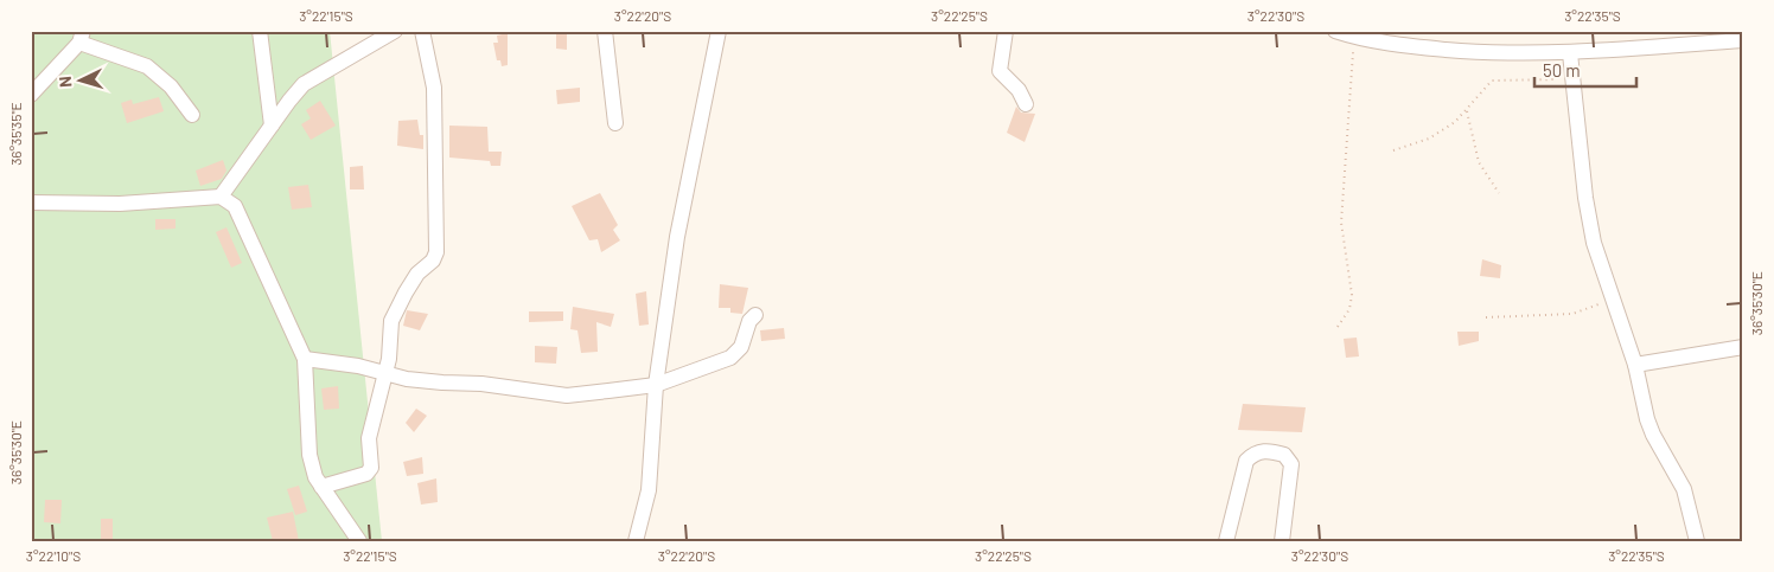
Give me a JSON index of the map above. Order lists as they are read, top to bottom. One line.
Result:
{"scale_bar":"50 m","north":"left","coordinates":["3°22'15\"S","3°22'20\"S","3°22'25\"S","3°22'30\"S","3°22'35\"S","36°35'35\"E","36°35'30\"E","3°22'10\"S"]}
